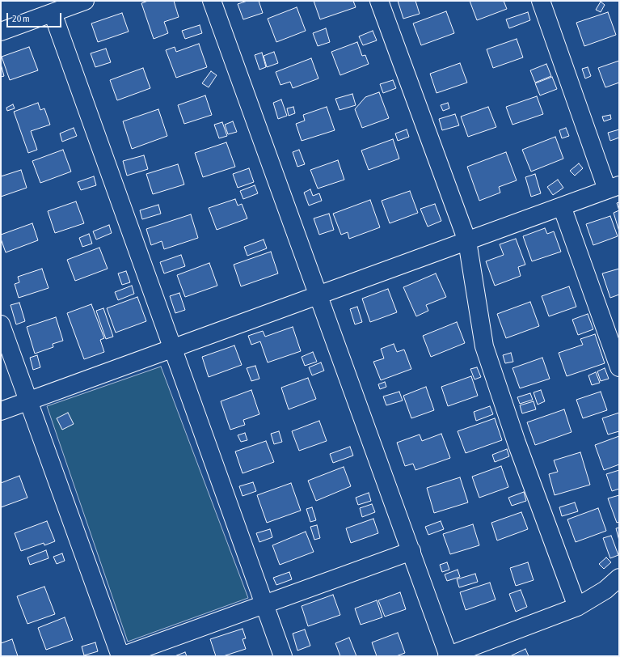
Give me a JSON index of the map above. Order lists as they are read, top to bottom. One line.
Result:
{"scale_bar":"20 m"}
